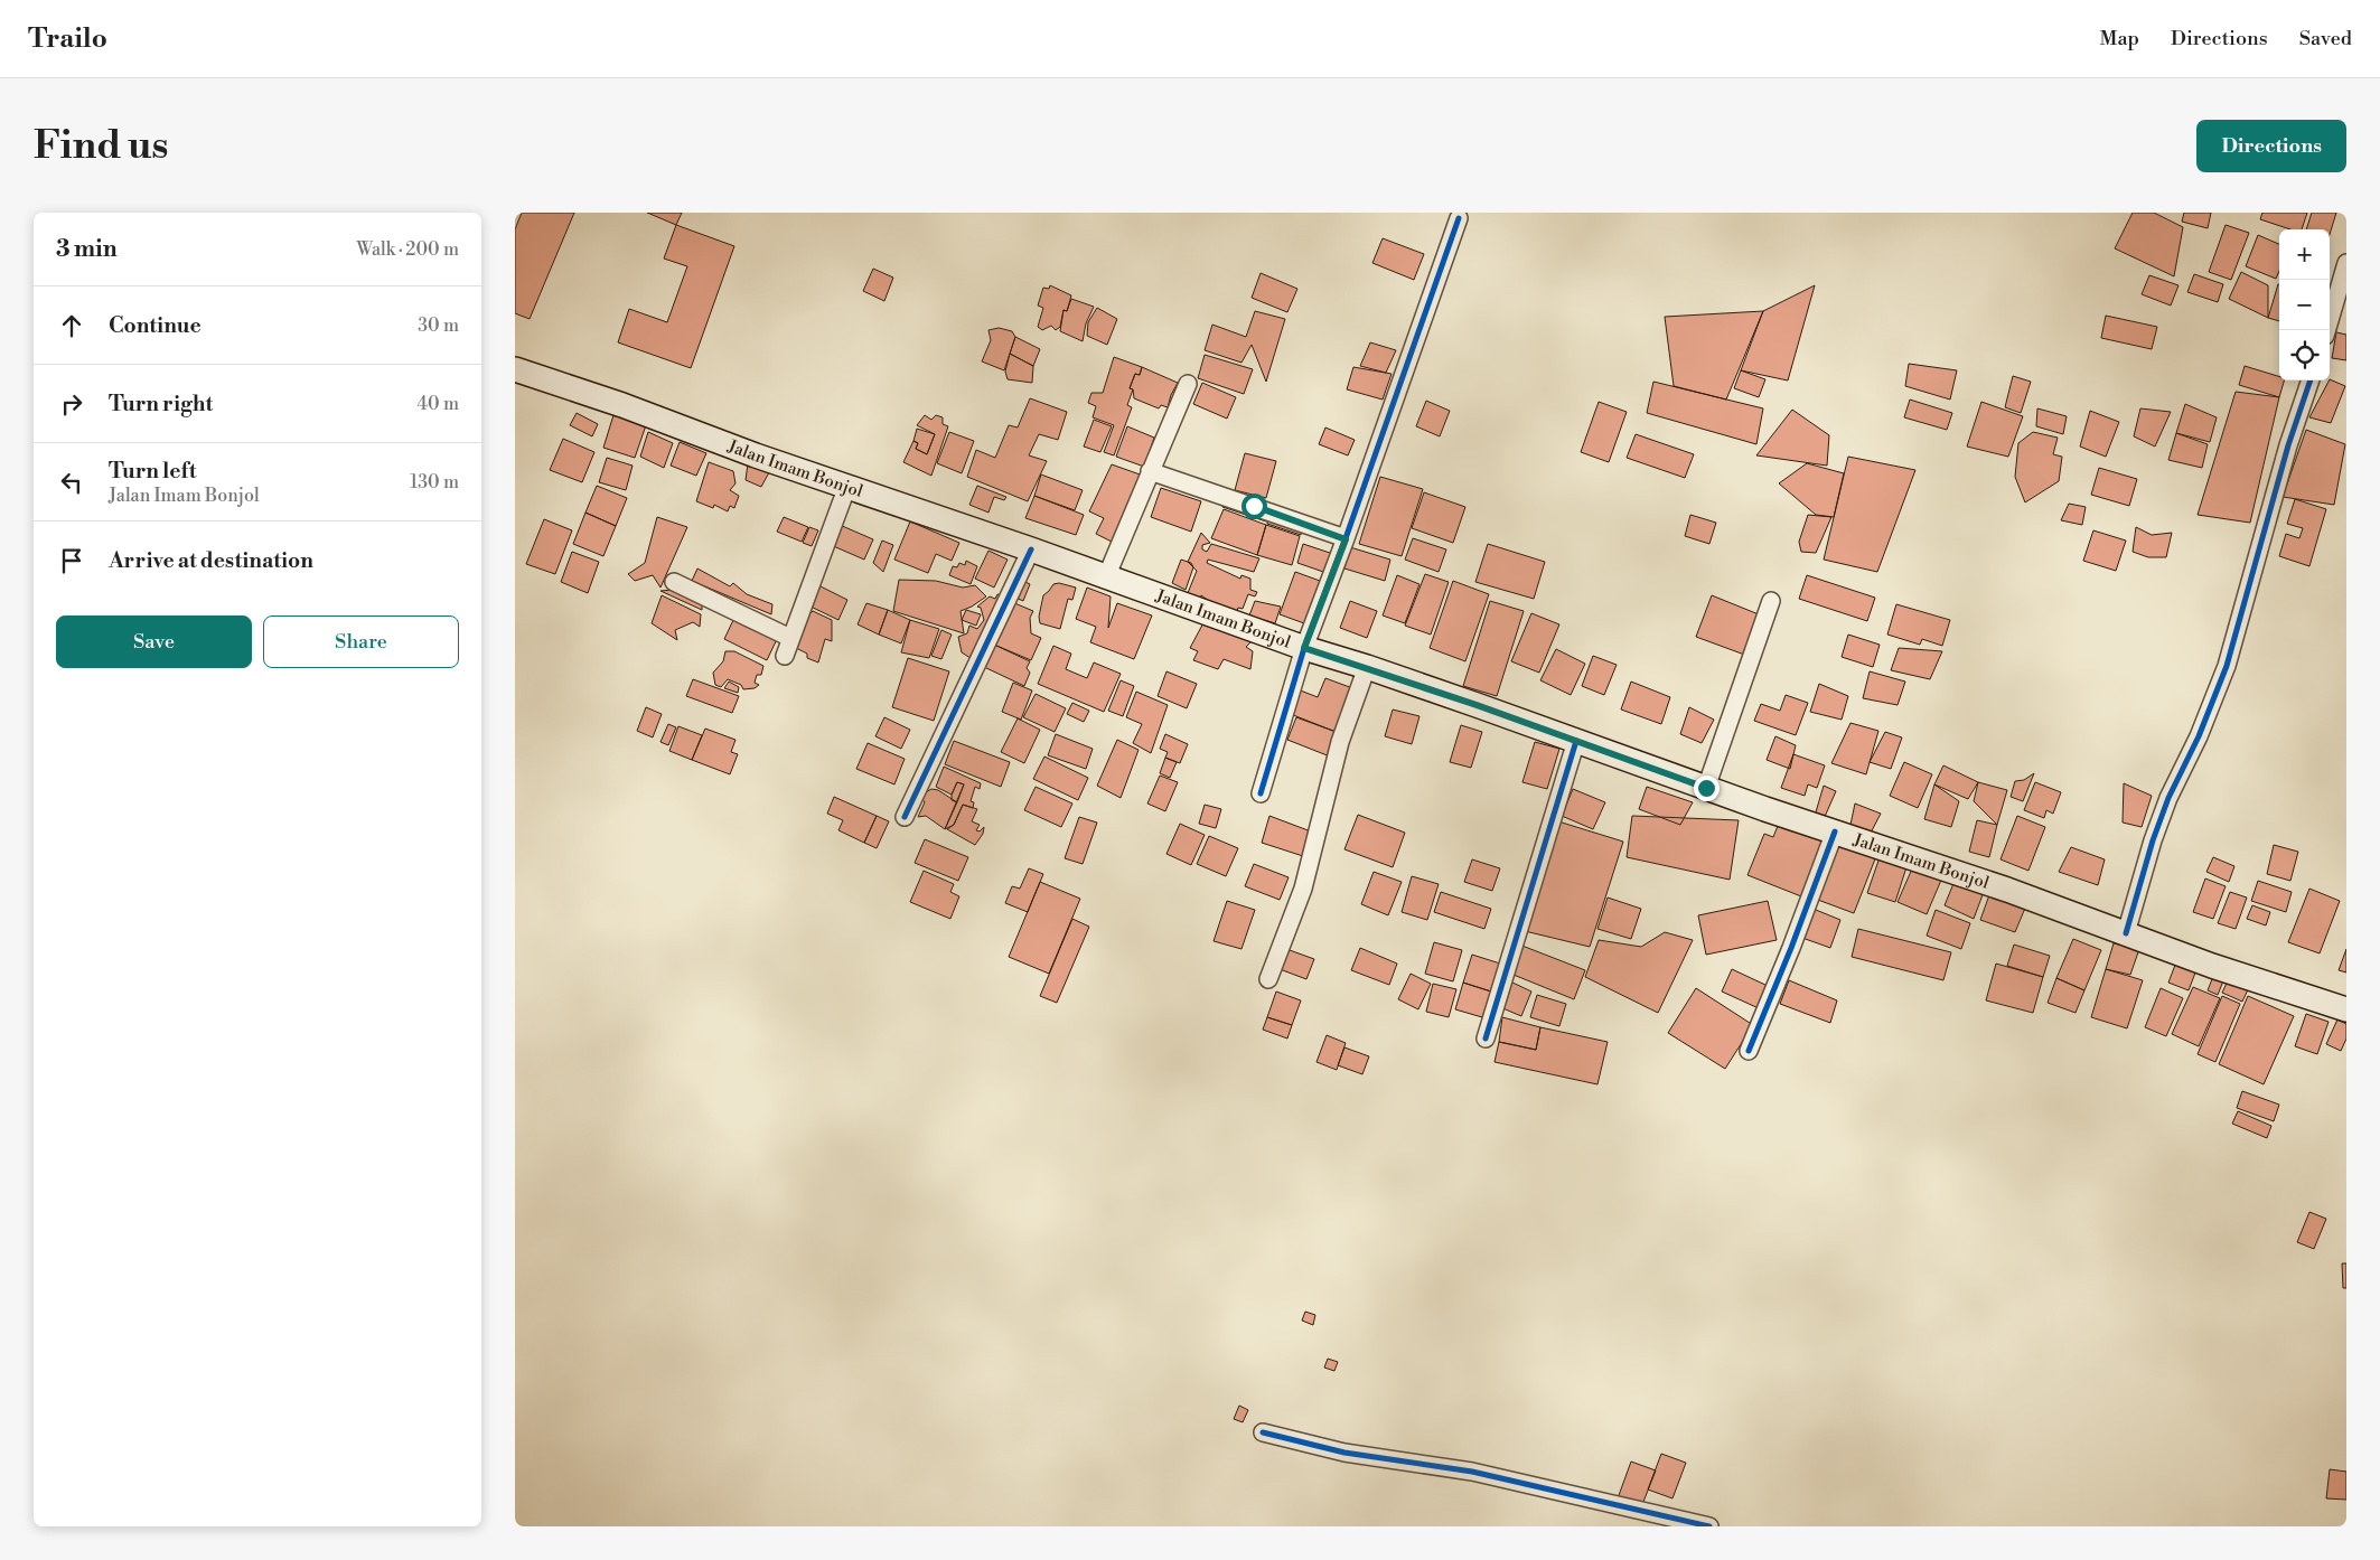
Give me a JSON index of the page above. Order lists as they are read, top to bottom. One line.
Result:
{"streets":{"main road":["Jalan Imam Bonjol"]},"page":{"header":"Trailo","nav":["Map","Directions","Saved"],"buttons":["Directions",["Save","Share"]],"title":"Find us","heading":["3 min","Walk · 200 m"],"map_buttons":["+","−"],"list":[["Continue","30 m"],["Turn right","40 m"],["Turn left","Jalan Imam Bonjol","130 m"],"Arrive at destination"]}}
